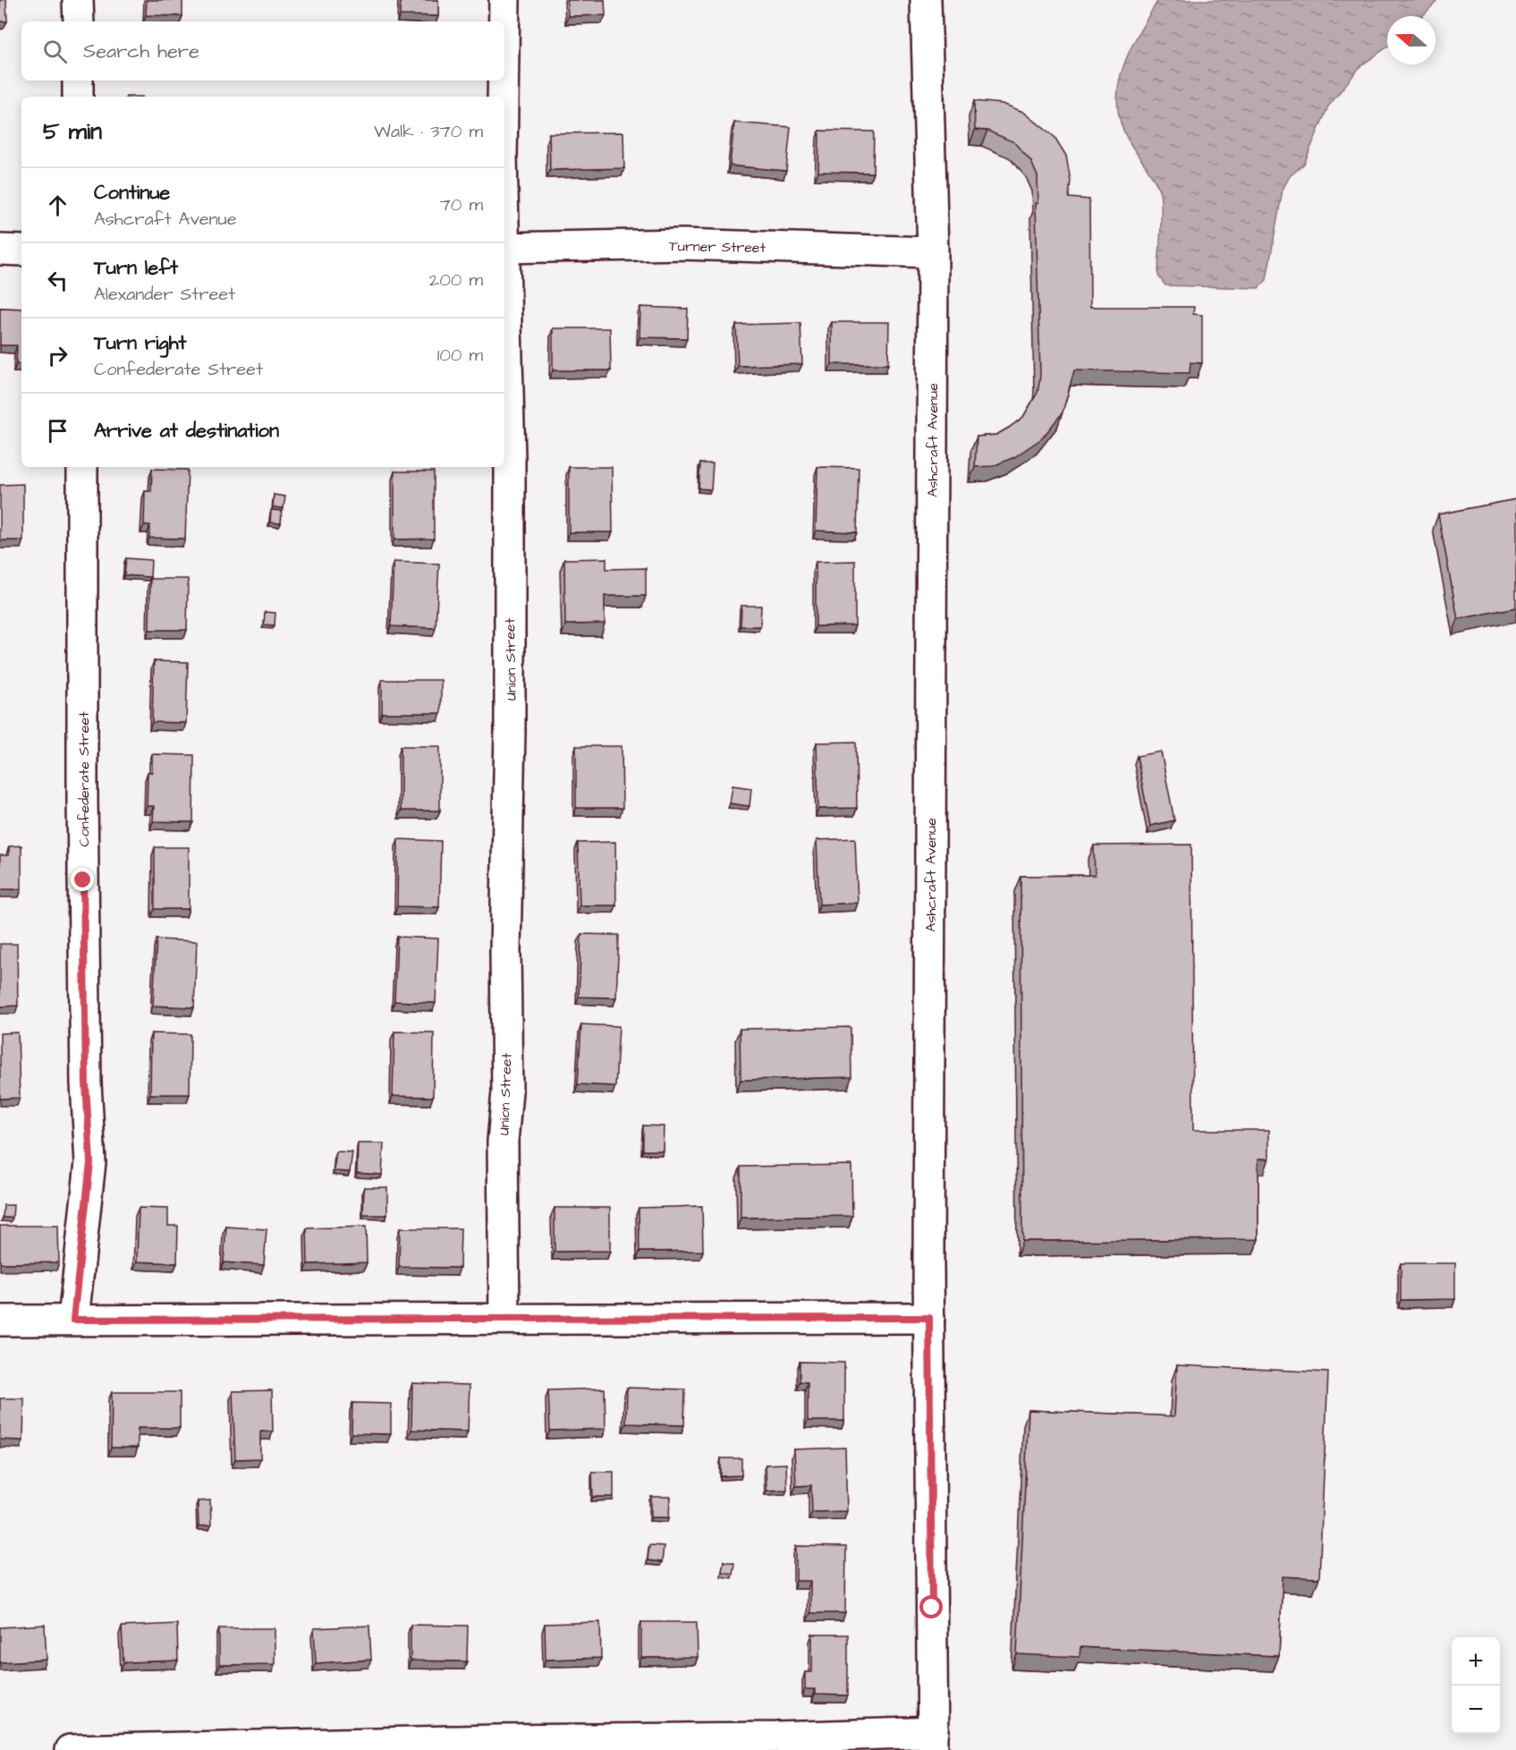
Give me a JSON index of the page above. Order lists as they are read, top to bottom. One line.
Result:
{"streets":{"street":["Turner Street","Ashcraft Avenue","Union Street","Confederate Street"]},"crossings":[["Turner Street","Ashcraft Avenue"]],"north":"left","page":{"search":"Search here","heading":["5 min","Walk · 370 m"],"list":[["Continue","Ashcraft Avenue","70 m"],["Turn left","Alexander Street","200 m"],["Turn right","Confederate Street","100 m"],"Arrive at destination"],"map_buttons":["+","−"]}}
